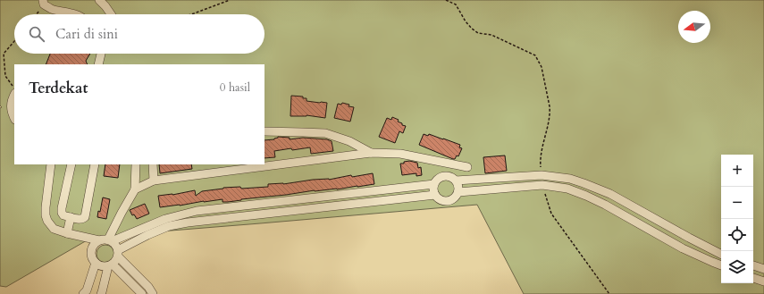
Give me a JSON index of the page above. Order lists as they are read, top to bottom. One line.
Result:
{"north":"left","page":{"search":"Cari di sini","heading":["Terdekat","0 hasil"],"map_buttons":["+","−"]}}
